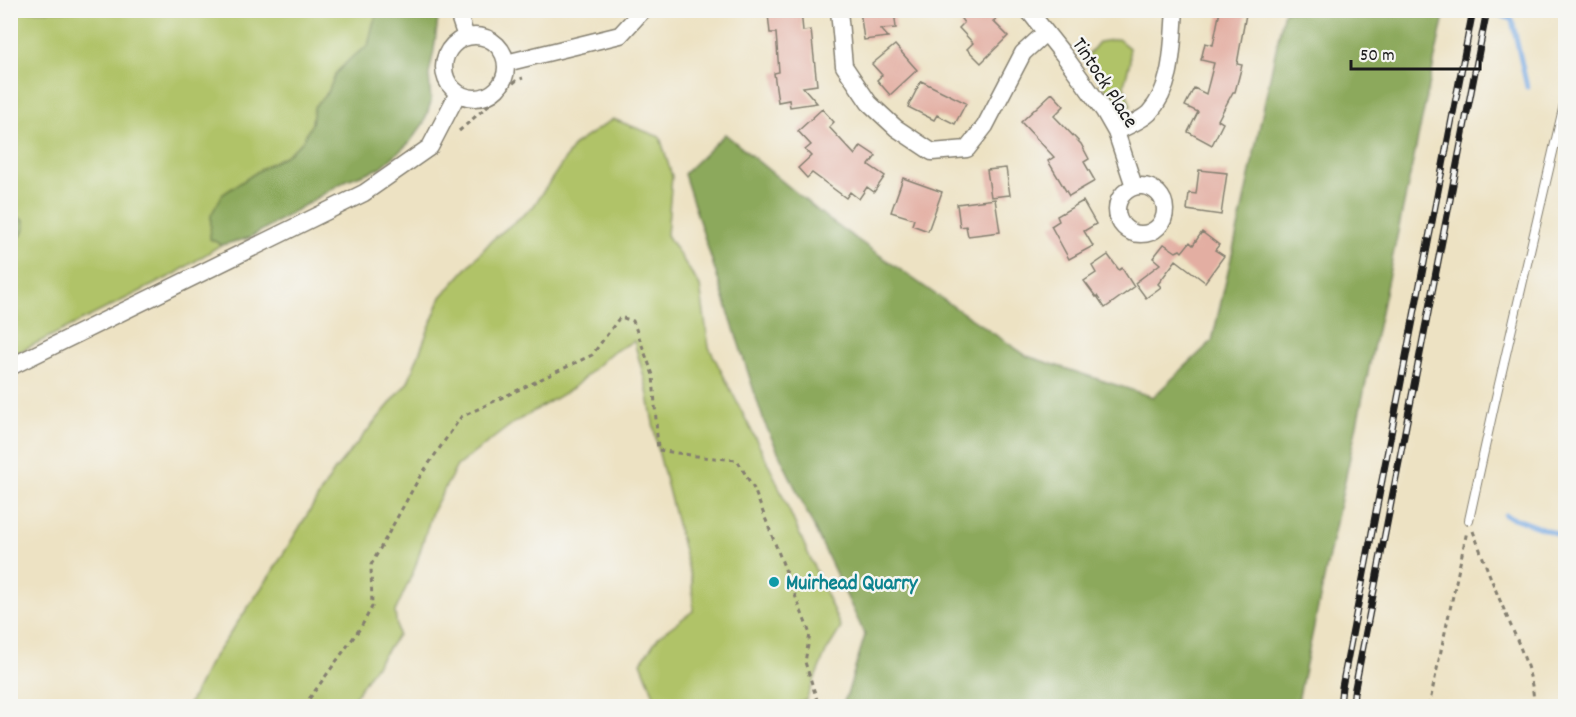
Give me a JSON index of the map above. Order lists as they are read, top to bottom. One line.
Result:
{"streets":{"street":["Tintock Place"]},"places":["Muirhead Quarry"],"scale_bar":"50 m"}
